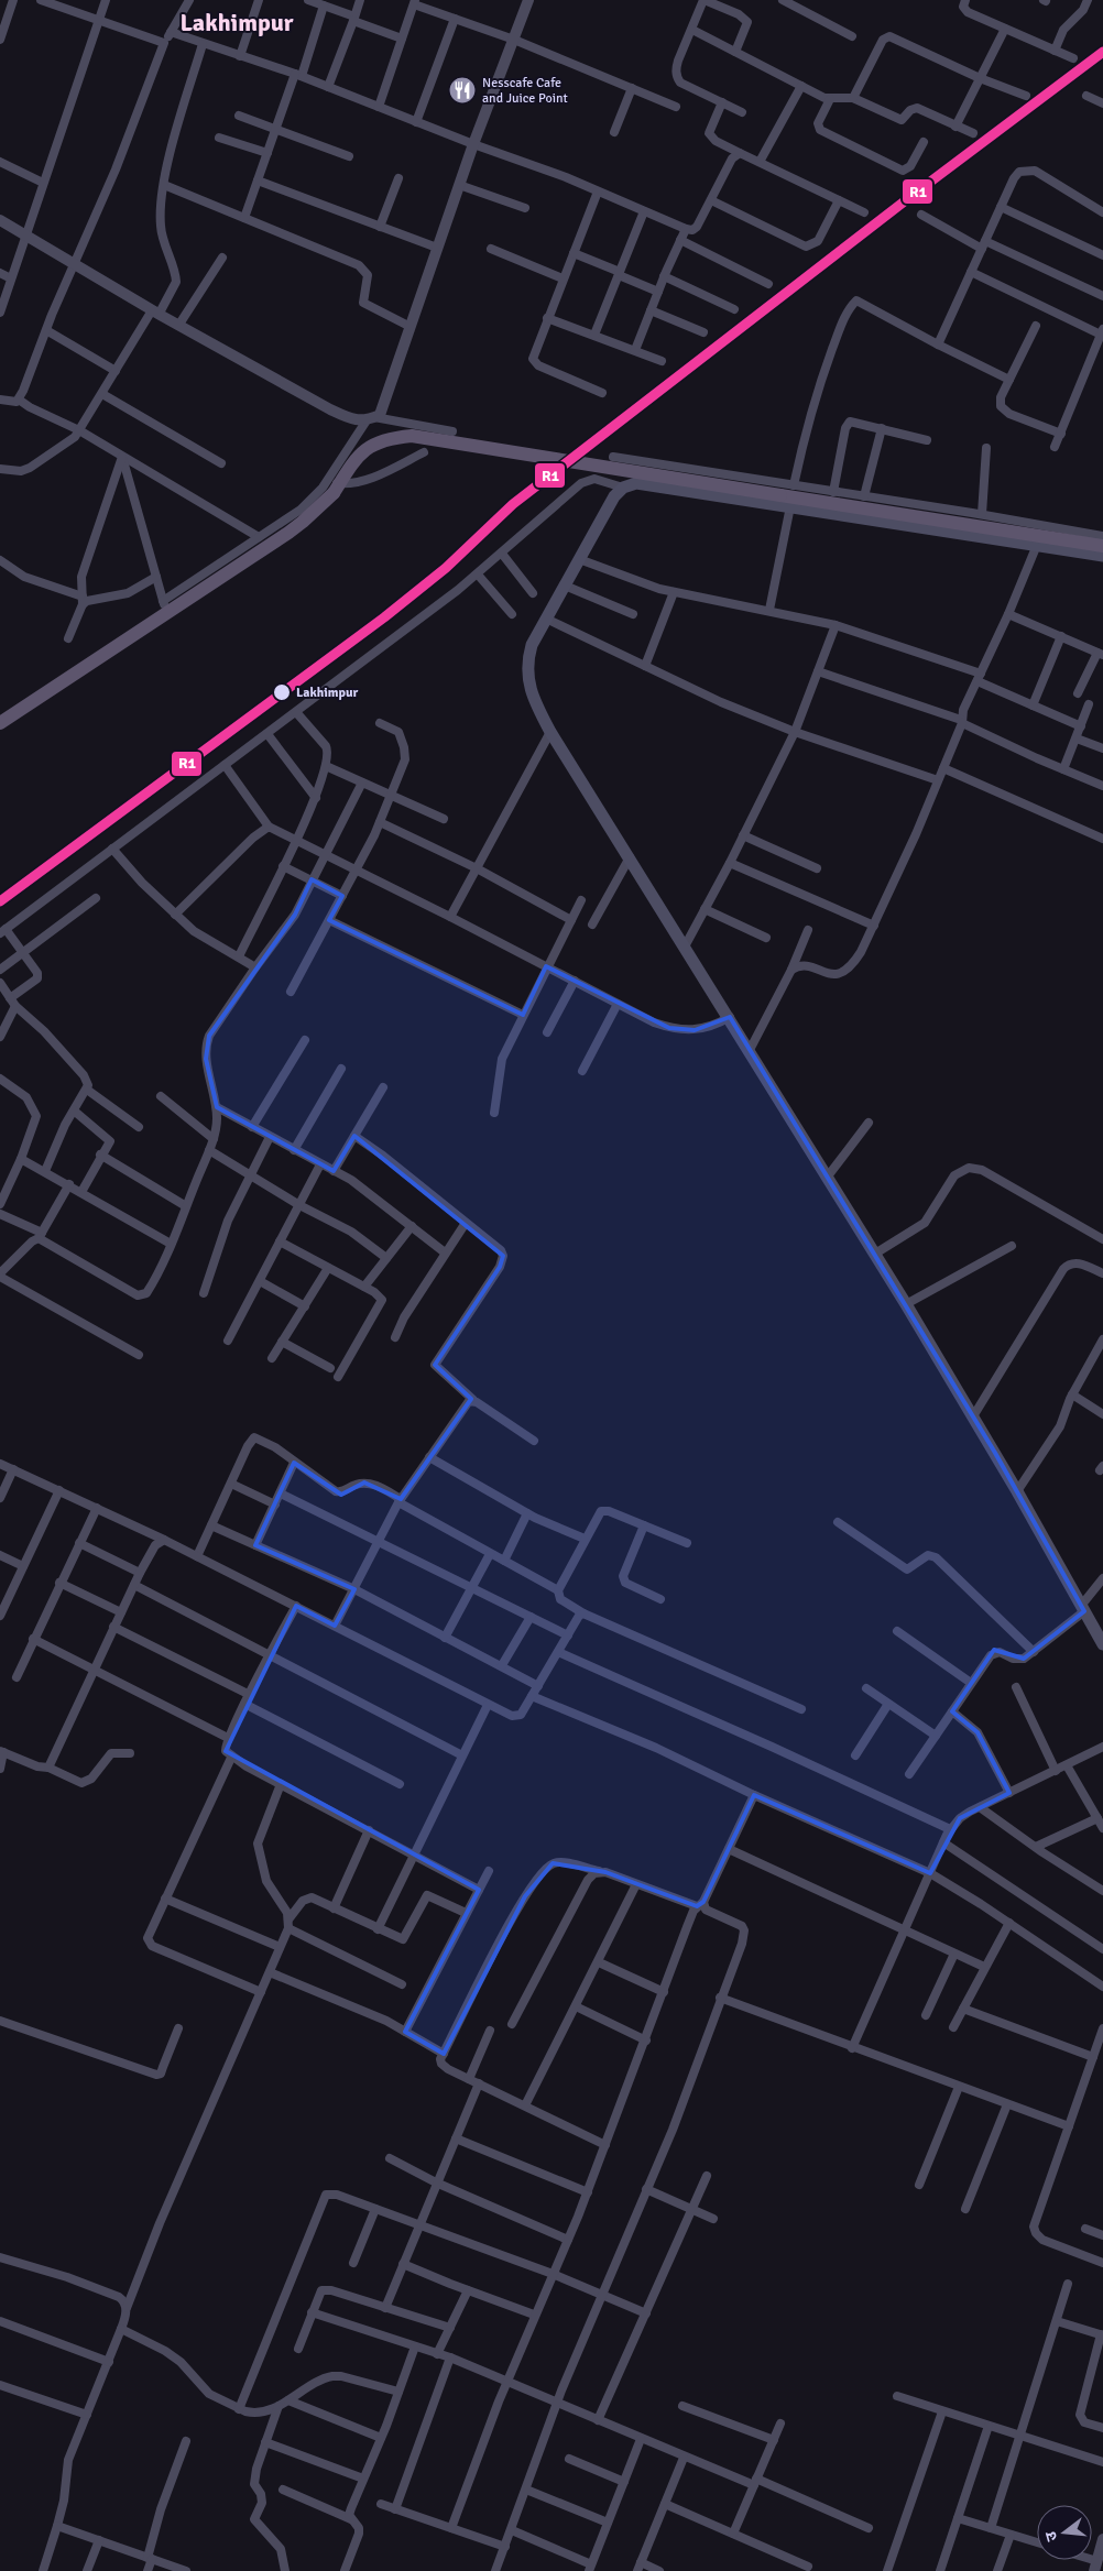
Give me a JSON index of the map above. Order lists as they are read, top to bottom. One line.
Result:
{"districts":["Lakhimpur"],"places":{"restaurant":["Nesscafe Cafe and Juice Point"],"other":["Lakhimpur"]},"lines":["transit line R1"],"north":"left"}
